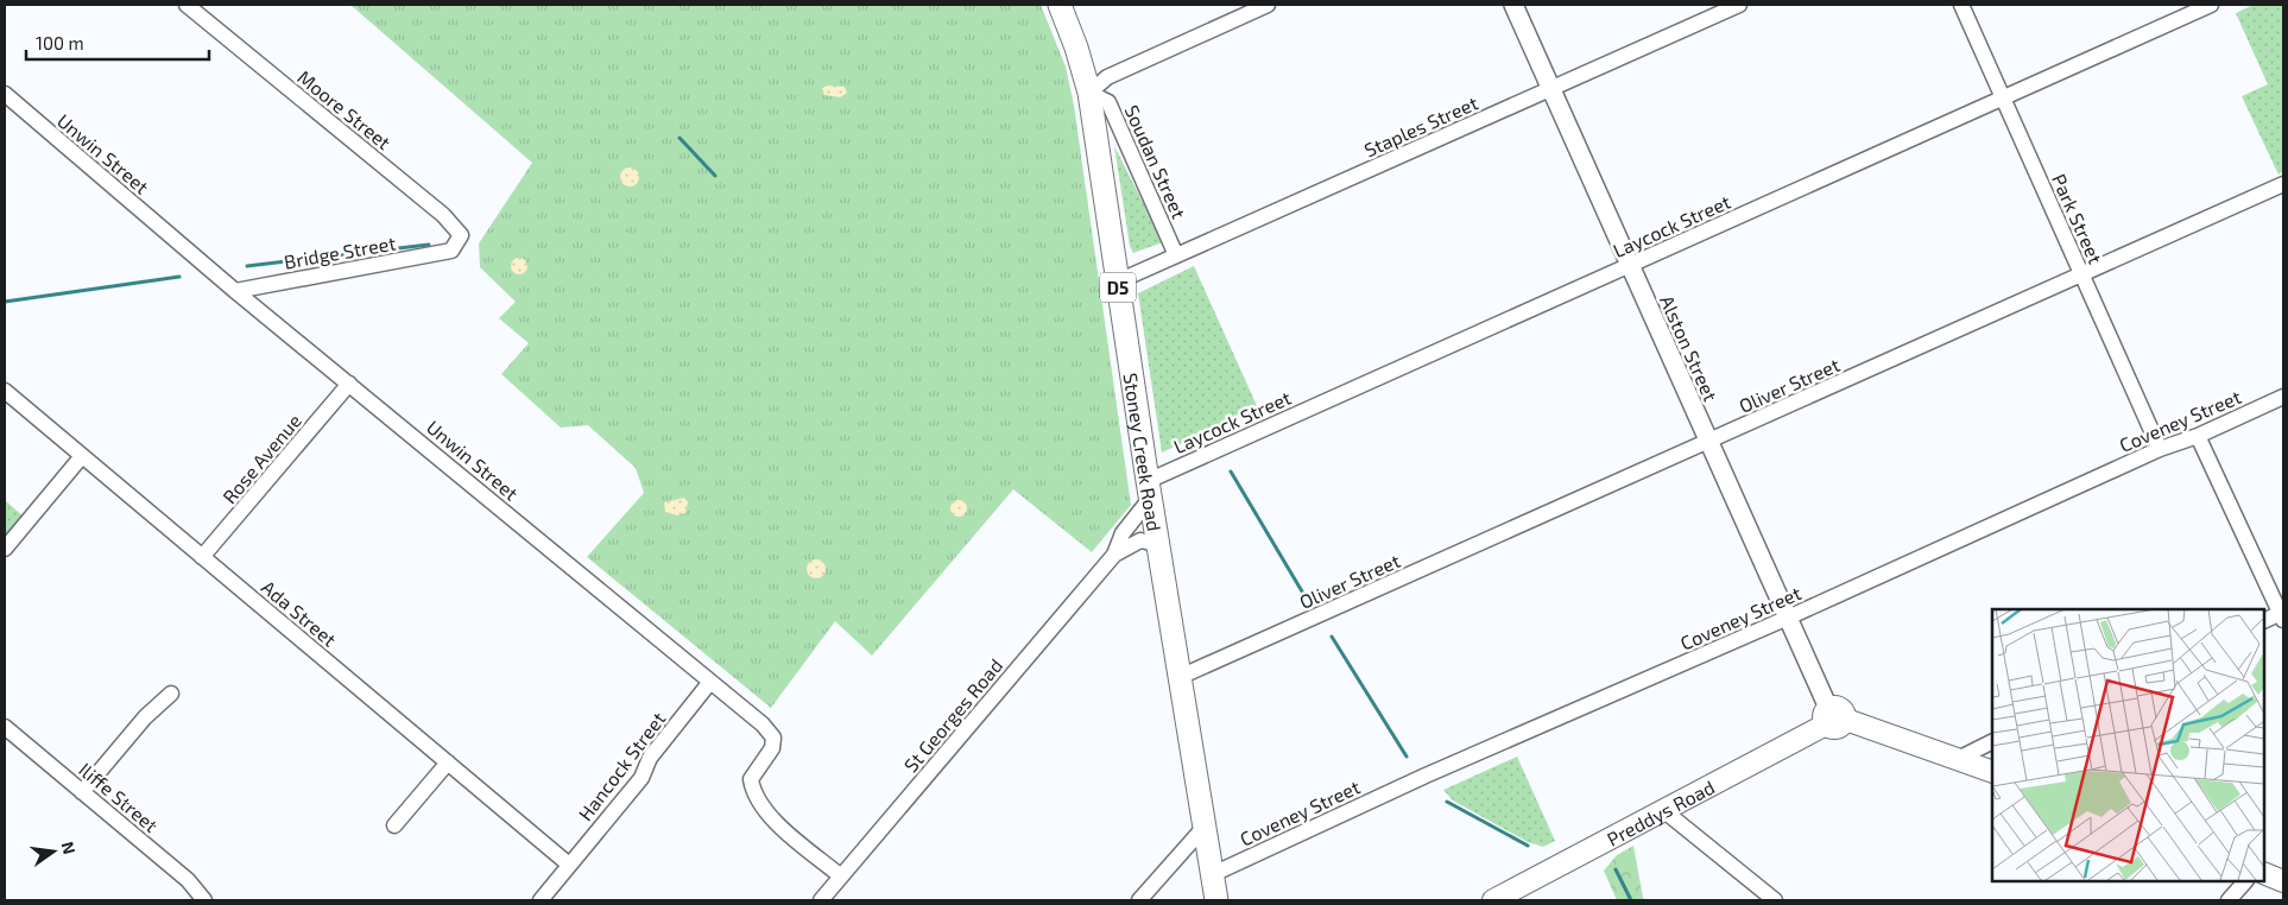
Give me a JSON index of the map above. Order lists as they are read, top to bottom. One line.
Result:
{"streets":{"main road":["D5","Stoney Creek Road","Preddys Road"],"street":["Moore Street","Staples Street","Unwin Street","Soudan Street","Park Street","Laycock Street","Bridge Street","Alston Street","Oliver Street","Coveney Street","Rose Avenue","Ada Street","St Georges Road","Hancock Street","Iliffe Street"]},"crossings":[["Moore Street","Bridge Street"],["Staples Street","Soudan Street"],["Staples Street","Alston Street"],["Staples Street","Stoney Creek Road"],["Unwin Street","Bridge Street"],["Unwin Street","Rose Avenue"],["Unwin Street","St Georges Road"],["Unwin Street","Hancock Street"],["Soudan Street","Stoney Creek Road"],["Park Street","Laycock Street"],["Park Street","Oliver Street"],["Park Street","Coveney Street"],["Laycock Street","Alston Street"],["Laycock Street","Stoney Creek Road"],["Laycock Street","St Georges Road"],["Alston Street","Oliver Street"],["Alston Street","Coveney Street"],["Alston Street","Preddys Road"],["Oliver Street","Stoney Creek Road"],["Coveney Street","Stoney Creek Road"],["Stoney Creek Road","St Georges Road"],["Rose Avenue","Ada Street"],["Ada Street","Hancock Street"]],"scale_bar":"100 m","north":"right"}
